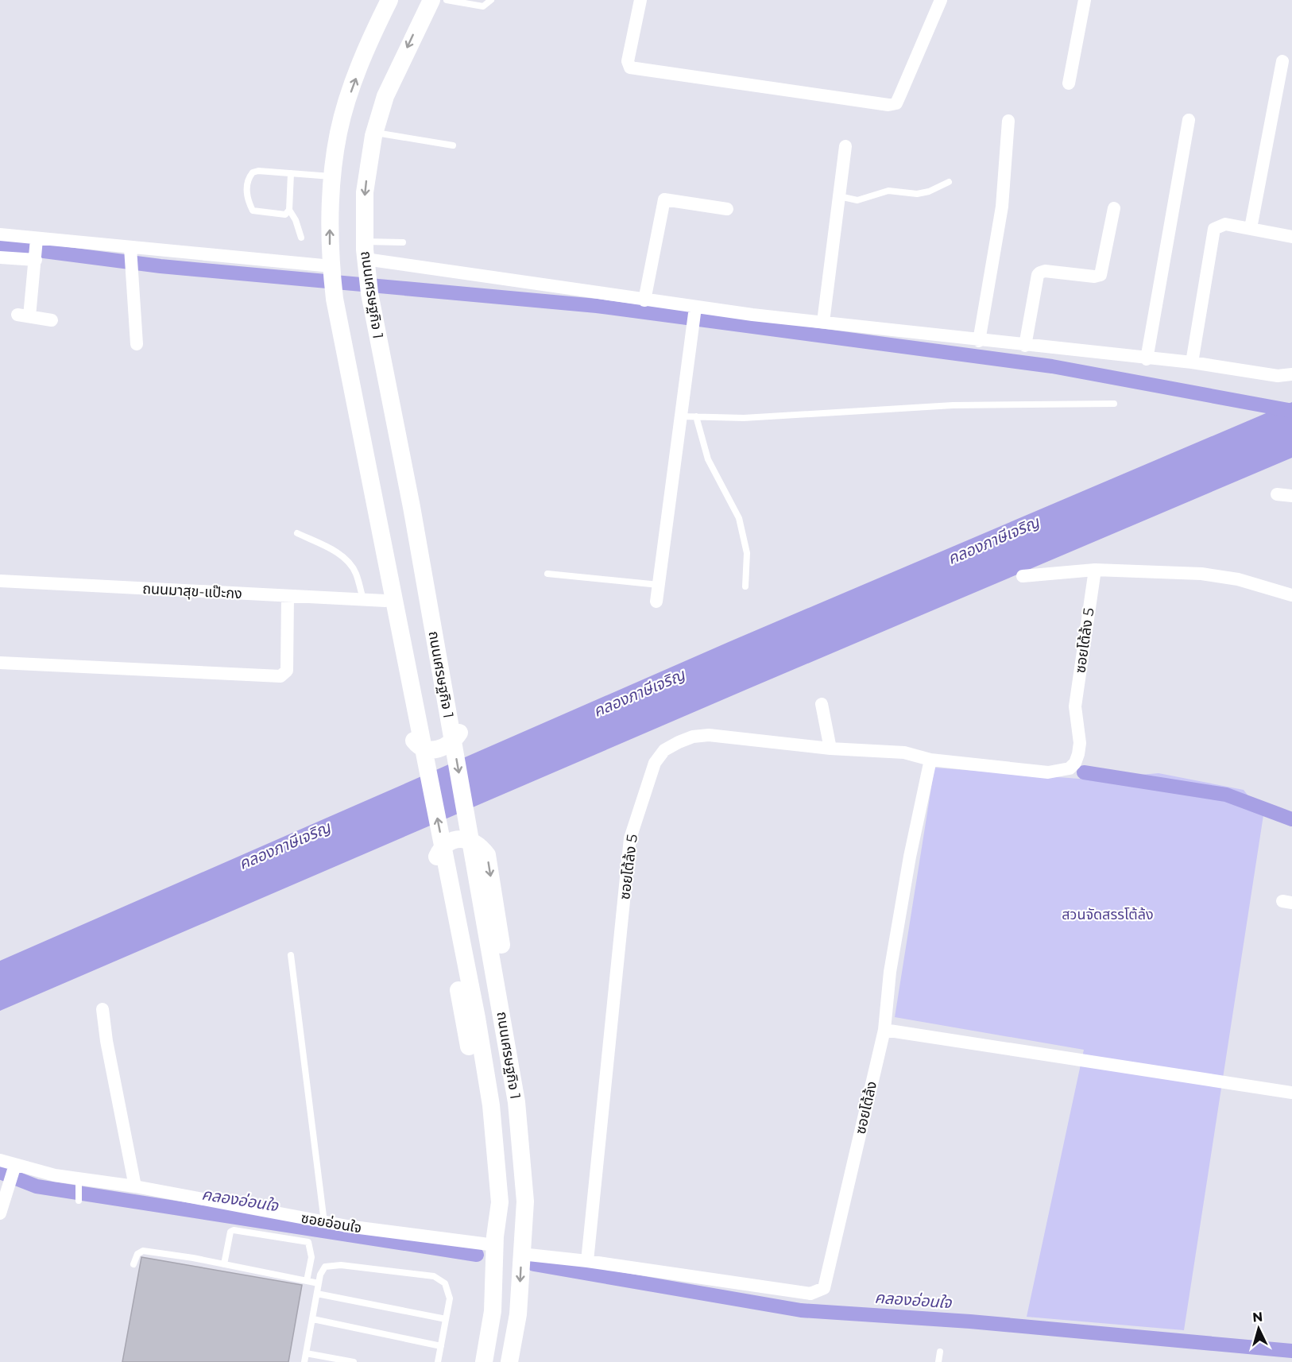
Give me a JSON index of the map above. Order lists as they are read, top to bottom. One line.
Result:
{"streets":{"main road":["ถนนเศรษฐกิจ 1"],"street":["ถนนมาสุข-แป๊ะกง","ซอยโต้ล้ง 5","ซอยโต้ล้ง","ซอยอ่อนใจ"]},"crossings":[["ถนนเศรษฐกิจ 1","ซอยโต้ล้ง"],["ถนนเศรษฐกิจ 1","ซอยอ่อนใจ"],["ซอยโต้ล้ง 5","ซอยโต้ล้ง"]],"water":["คลองภาษีเจริญ","คลองอ่อนใจ"],"parks":["สวนจัดสรรโต้ล้ง"],"north":"top"}
